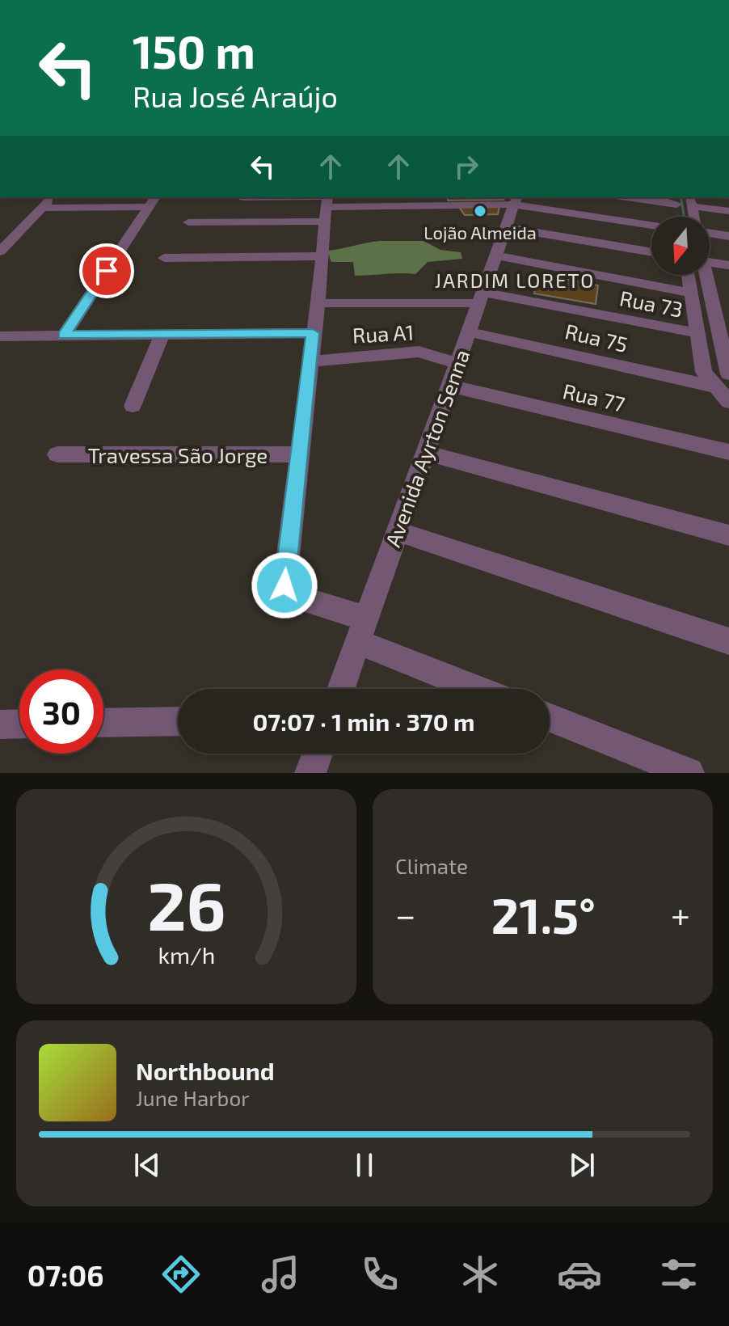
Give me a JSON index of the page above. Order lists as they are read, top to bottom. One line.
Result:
{"streets":{"street":["Rua 73","Rua A1","Rua 75","Rua 77","Avenida Ayrton Senna","Travessa São Jorge"]},"crossings":[["Rua 73","Avenida Ayrton Senna"],["Rua A1","Avenida Ayrton Senna"],["Rua 75","Avenida Ayrton Senna"],["Rua 77","Avenida Ayrton Senna"]],"districts":["JARDIM LORETO"],"places":["Lojão Almeida"],"north":"bottom","page":{"turn":["150 m","Rua José Araújo"],"limit":"30","trip":"07:07 · 1 min · 370 m","tile":"Climate","heat":["−","21.5°","+"],"song":["Northbound","June Harbor"],"tabs":"07:06","gauge":["26","km/h"]}}
